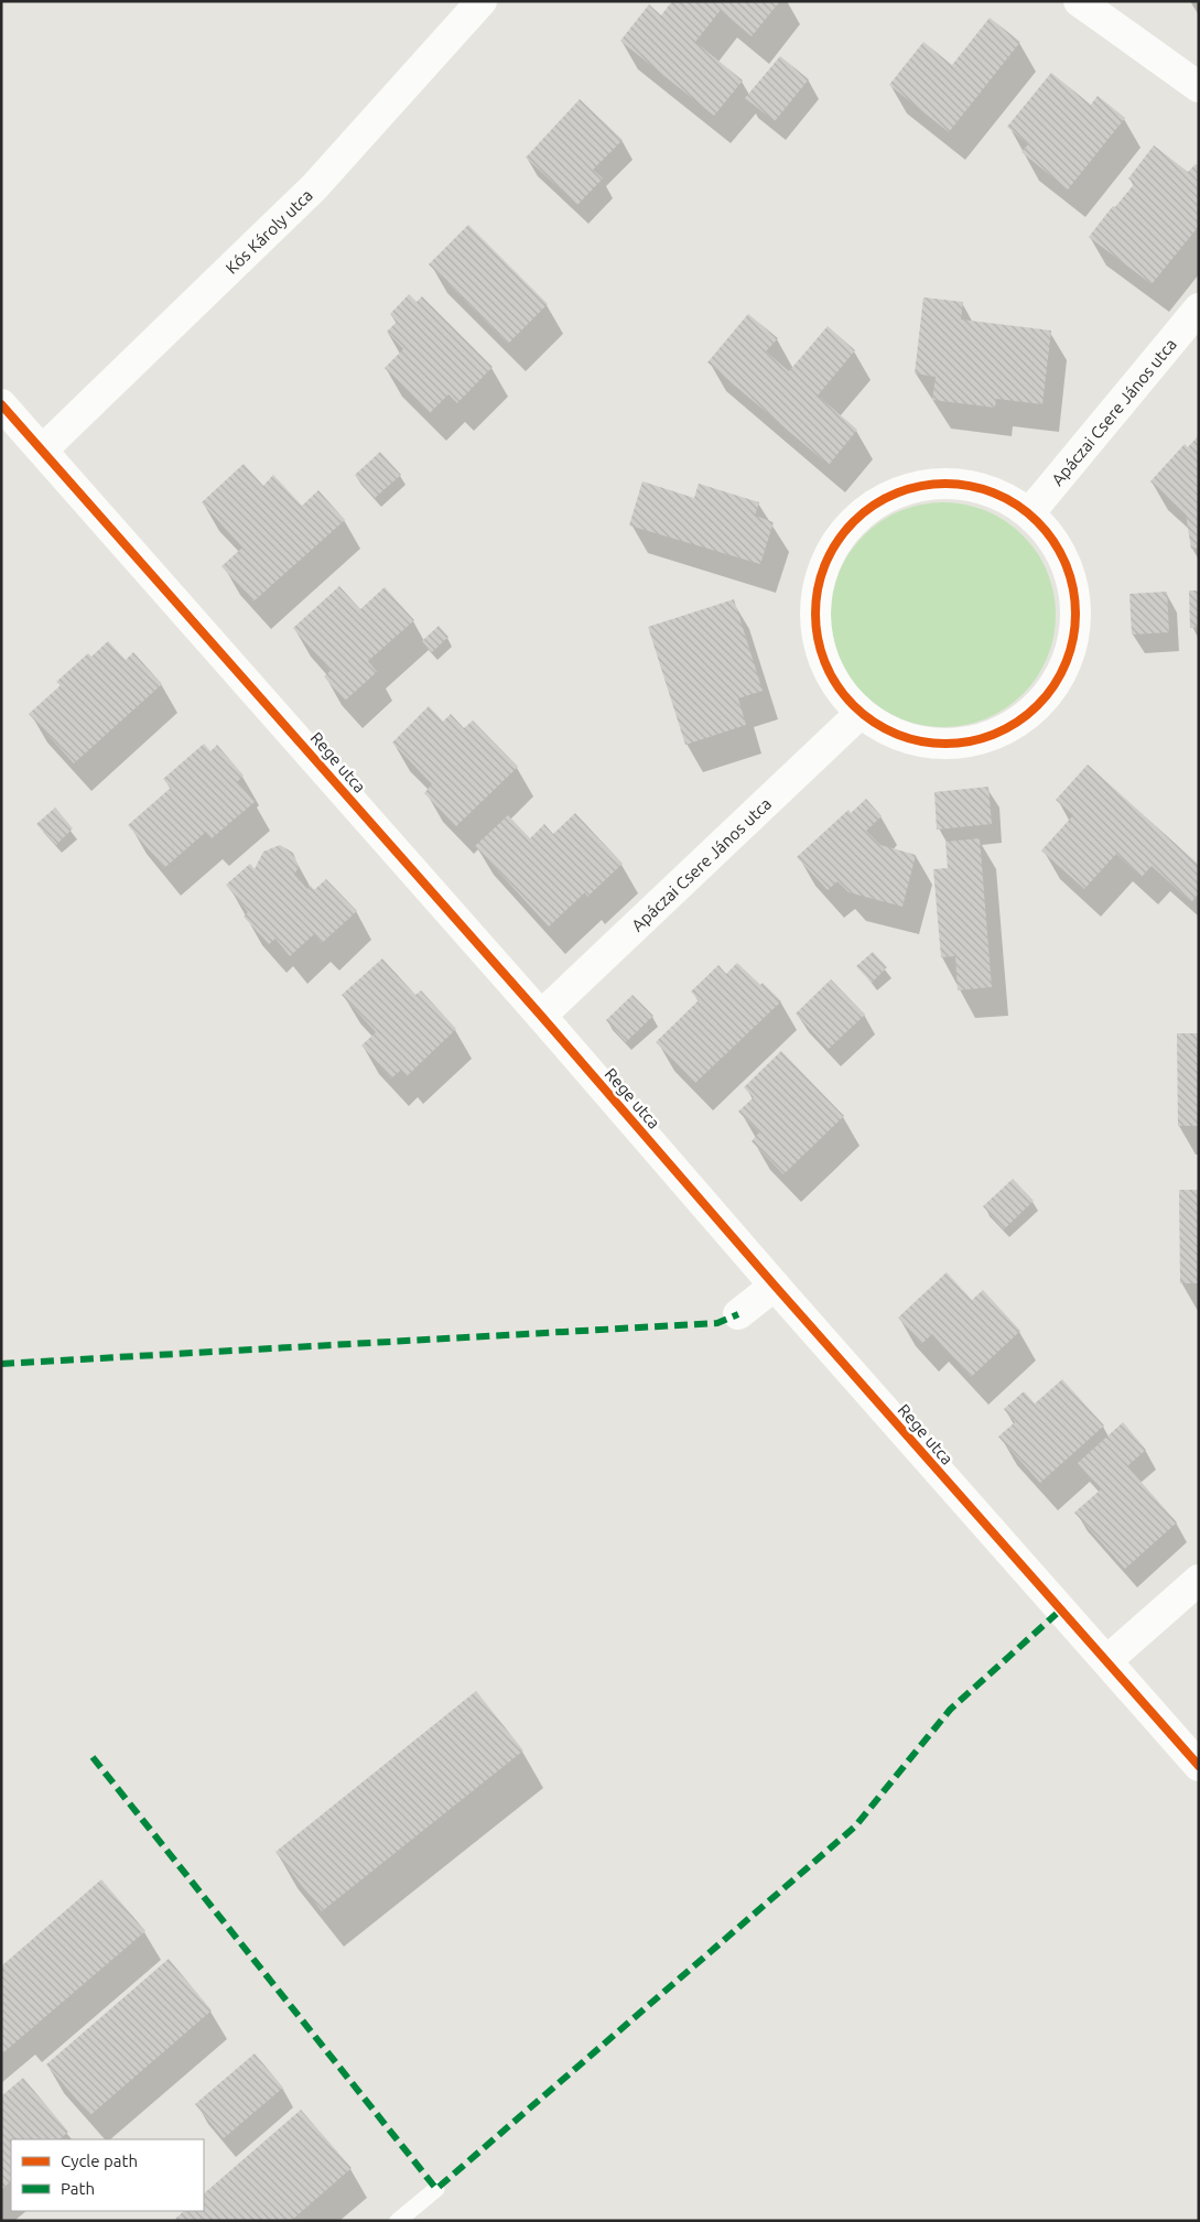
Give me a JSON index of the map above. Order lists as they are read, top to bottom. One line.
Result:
{"streets":{"street":["Kós Károly utca","Apáczai Csere János utca","Rege utca"]},"crossings":[["Kós Károly utca","Rege utca"],["Apáczai Csere János utca","Rege utca"]],"legend":["Cycle path","Path"]}
